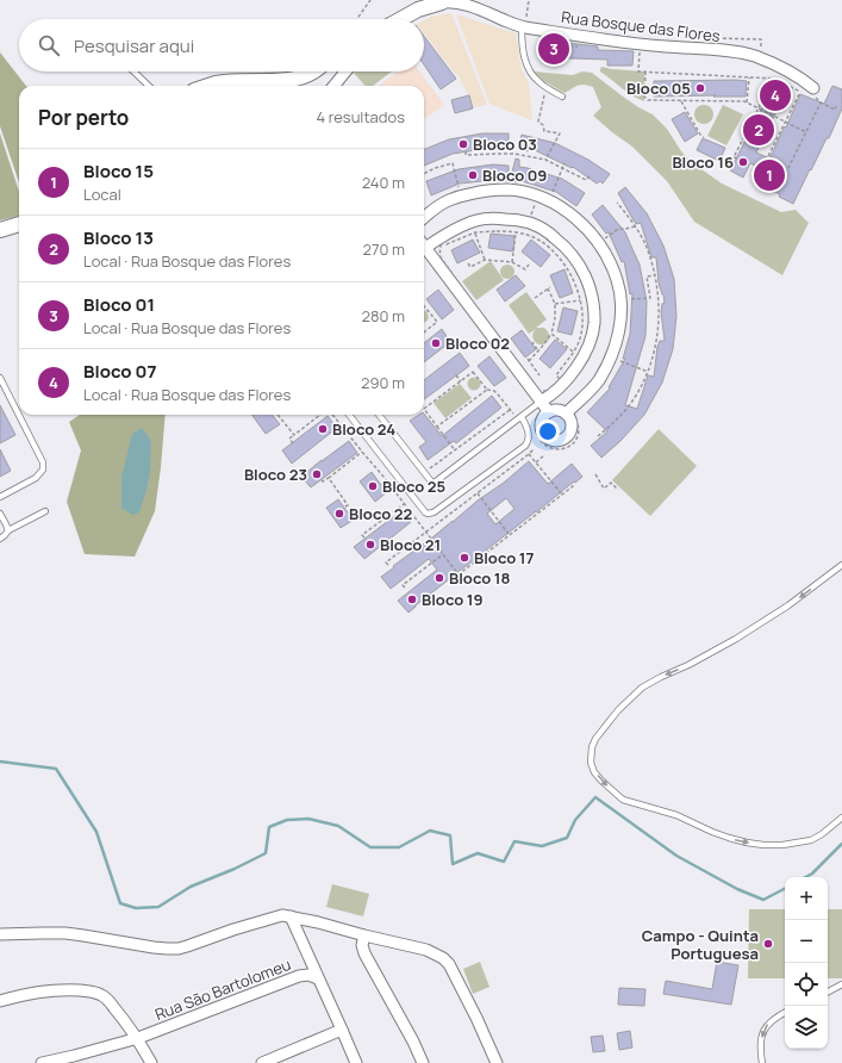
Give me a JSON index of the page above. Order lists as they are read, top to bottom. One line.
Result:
{"streets":{"street":["Rua Bosque das Flores","Rua São Bartolomeu"]},"places":["Bloco 05","Bloco 03","Bloco 16","Bloco 09","Bloco 02","Bloco 24","Bloco 23","Bloco 25","Bloco 22","Bloco 21","Bloco 17","Bloco 18","Bloco 19","Campo - Quinta Portuguesa"],"page":{"search":"Pesquisar aqui","pins":["3","4","2","1"],"heading":["Por perto","4 resultados"],"list":[{"mark":"1","name":"Bloco 15","note":"Local","value":"240 m"},{"mark":"2","name":"Bloco 13","note":"Local · Rua Bosque das Flores","value":"270 m"},{"mark":"3","name":"Bloco 01","note":"Local · Rua Bosque das Flores","value":"280 m"},{"mark":"4","name":"Bloco 07","note":"Local · Rua Bosque das Flores","value":"290 m"}],"map_buttons":["+","−"]}}
